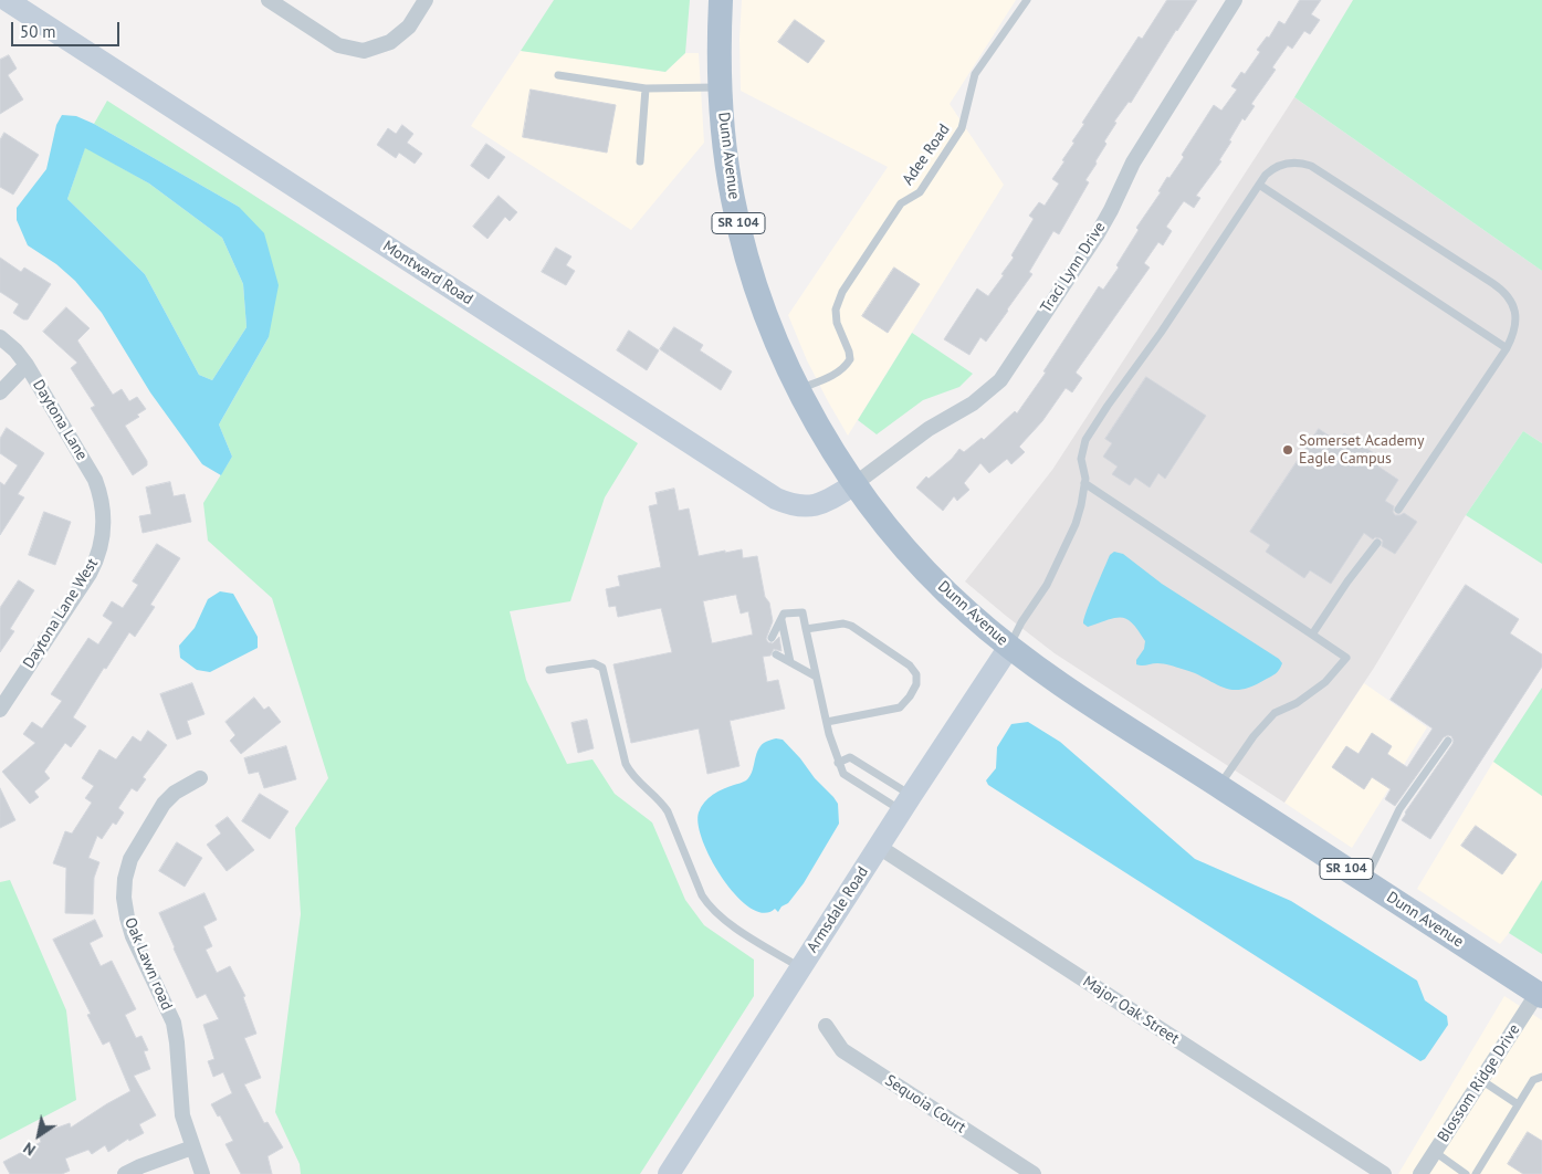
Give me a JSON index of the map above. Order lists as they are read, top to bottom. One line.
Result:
{"streets":{"main road":["Dunn Avenue","SR 104"],"street":["Traci Lynn Drive","Montward Road","Daytona Lane","Daytona Lane West","Armsdale Road","Oak Lawn road","Major Oak Street","Blossom Ridge Drive","Sequoia Court"],"lane":["Adee Road"]},"crossings":[["Adee Road","Dunn Avenue"],["Dunn Avenue","Traci Lynn Drive"],["Dunn Avenue","Montward Road"],["Dunn Avenue","Armsdale Road"],["Dunn Avenue","Blossom Ridge Drive"],["Traci Lynn Drive","Montward Road"],["Daytona Lane","Daytona Lane West"],["Armsdale Road","Major Oak Street"]],"places":["Somerset Academy Eagle Campus"],"scale_bar":"50 m","north":"bottom left"}
